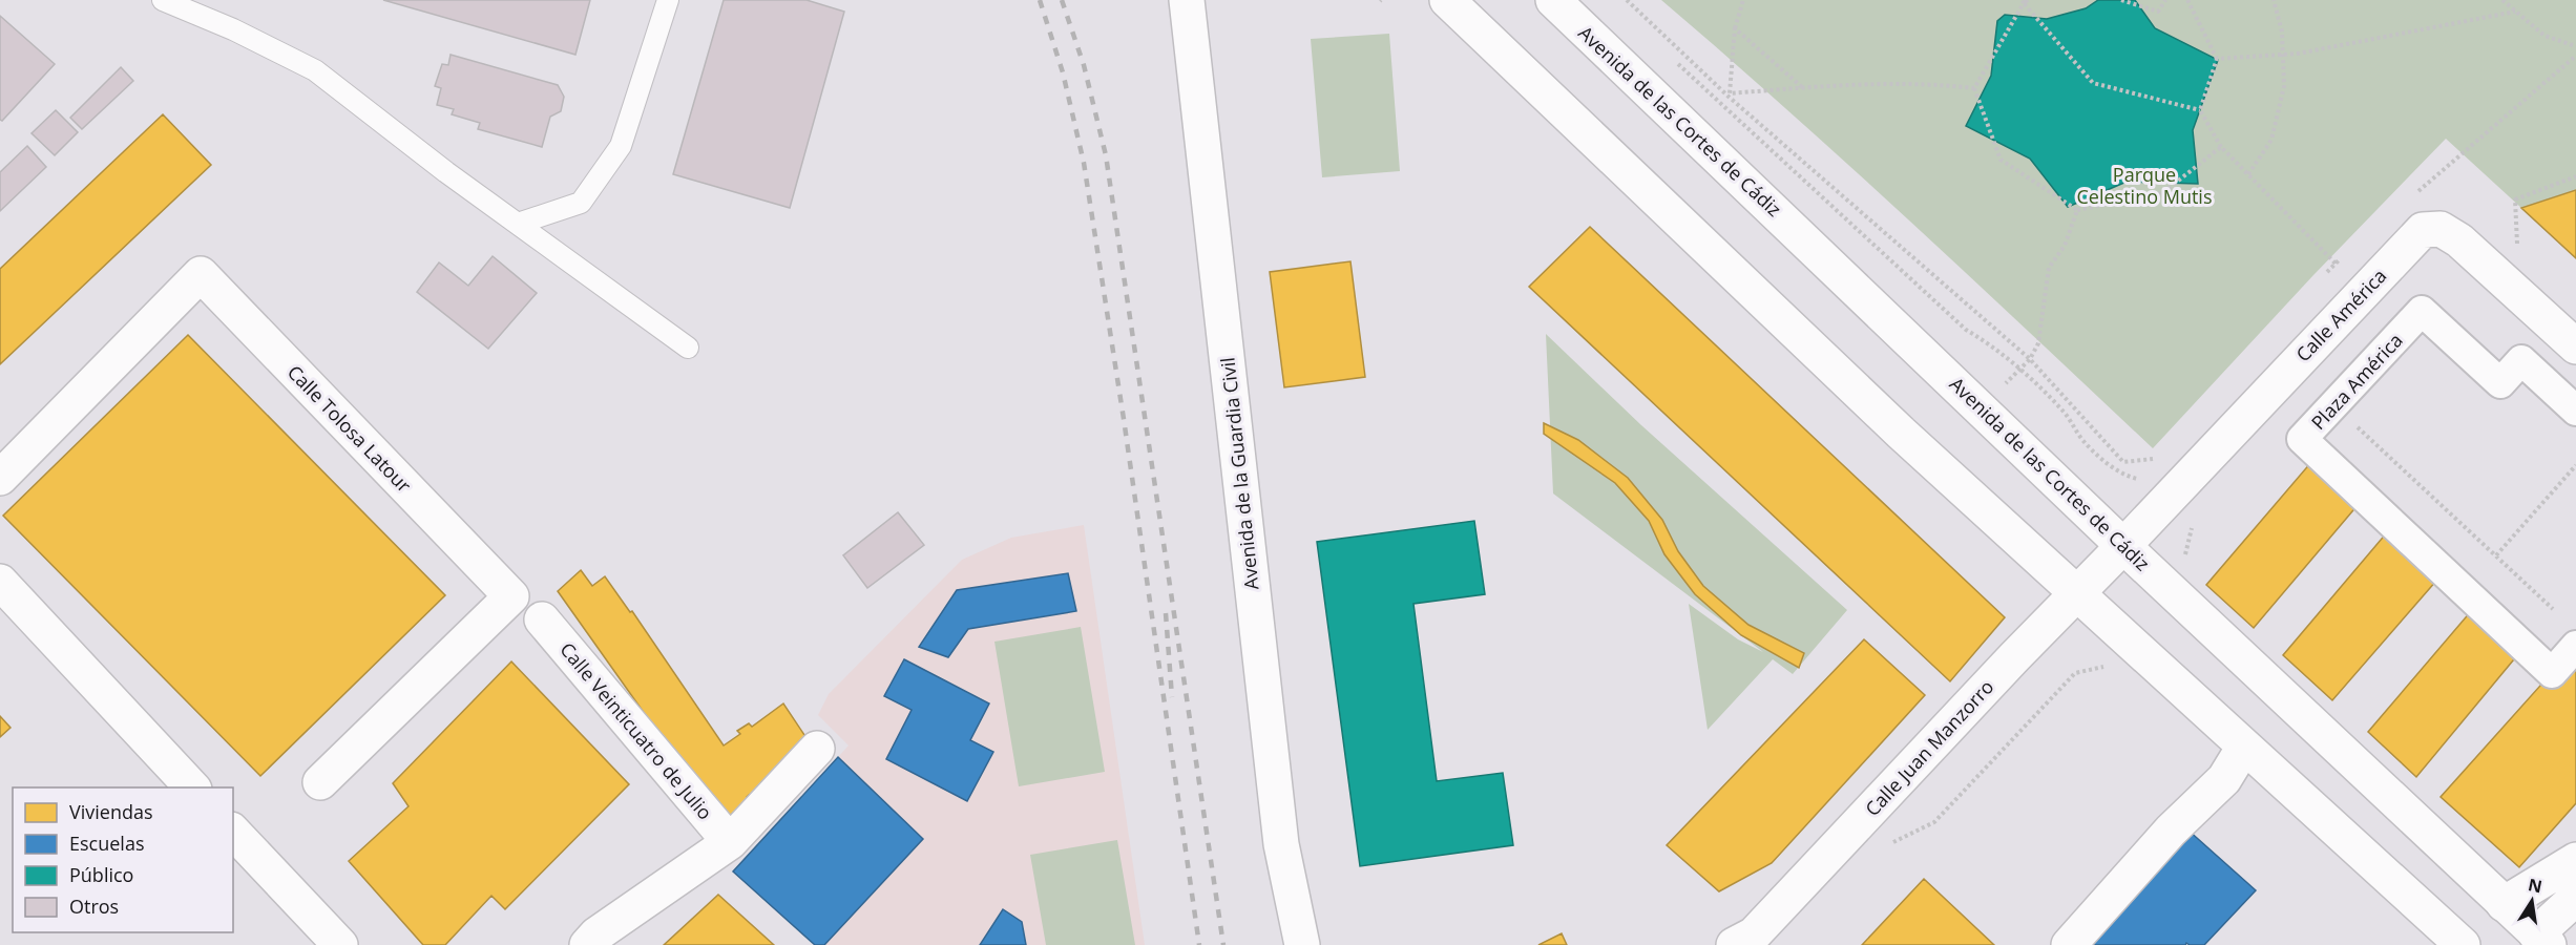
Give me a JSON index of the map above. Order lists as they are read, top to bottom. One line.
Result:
{"streets":{"main road":["Avenida de las Cortes de Cádiz","Calle América","Calle Tolosa Latour","Avenida de la Guardia Civil","Calle Veinticuatro de Julio","Calle Juan Manzorro"],"street":["Plaza América"]},"crossings":[["Avenida de las Cortes de Cádiz","Calle América"],["Avenida de las Cortes de Cádiz","Calle Juan Manzorro"],["Calle América","Calle Juan Manzorro"]],"parks":["Parque Celestino Mutis"],"legend":["Viviendas","Escuelas","Público","Otros"],"north":"top"}
